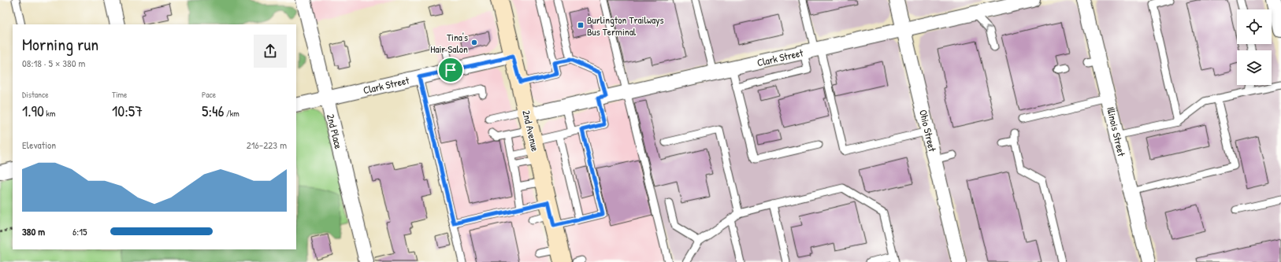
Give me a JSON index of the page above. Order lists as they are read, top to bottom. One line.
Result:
{"streets":{"main road":["2nd Avenue"],"street":["Clark Street","Ohio Street","2nd Place","Illinois Street"]},"crossings":[["Clark Street","2nd Avenue"],["Clark Street","Ohio Street"],["Clark Street","2nd Place"]],"places":{"transit":["Burlington Trailways Bus Terminal"],"other":["Tina's Hair Salon"]},"page":{"heading":["Morning run","08:18 · 5 × 380 m"],"stats":[["Distance","1.90 km"],["Time","10:57"],["Pace","5:46 /km"]],"chart":["Elevation","216–223 m"],"list":[{"name":"380 m","note":"6:15"}]}}
